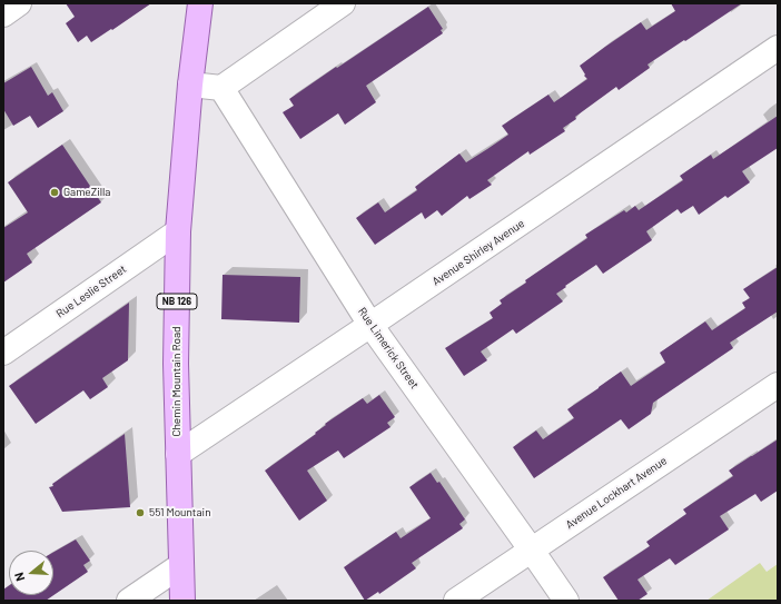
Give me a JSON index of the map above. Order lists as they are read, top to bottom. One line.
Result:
{"streets":{"main road":["NB 126","Chemin Mountain Road"],"street":["Avenue Shirley Avenue","Rue Leslie Street","Rue Limerick Street","Avenue Lockhart Avenue"]},"crossings":[["Avenue Shirley Avenue","Rue Limerick Street"],["Avenue Shirley Avenue","Chemin Mountain Road"],["Rue Leslie Street","Chemin Mountain Road"],["Rue Limerick Street","Avenue Lockhart Avenue"]],"places":["GameZilla","551 Mountain"],"north":"left"}
